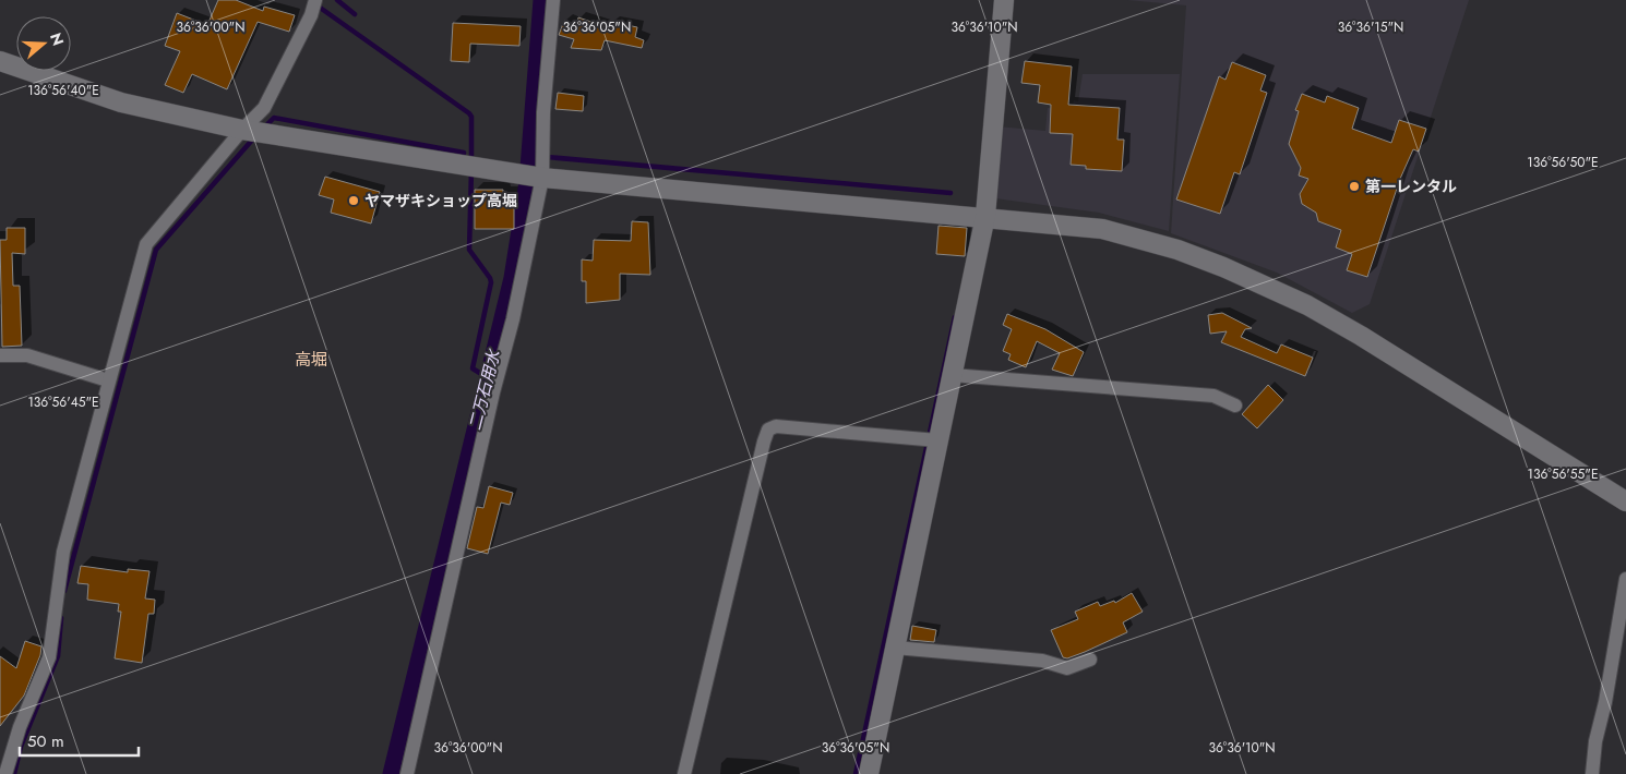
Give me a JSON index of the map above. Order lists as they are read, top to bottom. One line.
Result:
{"districts":["高堀"],"water":["二万石用水"],"places":["第一レンタル","ヤマザキショップ高堀"],"scale_bar":"50 m","north":"right","coordinates":["36°36'15\"N","36°36'00\"N","36°36'05\"N","36°36'10\"N","136°56'40\"E","136°56'50\"E","136°56'45\"E","136°56'55\"E"]}
